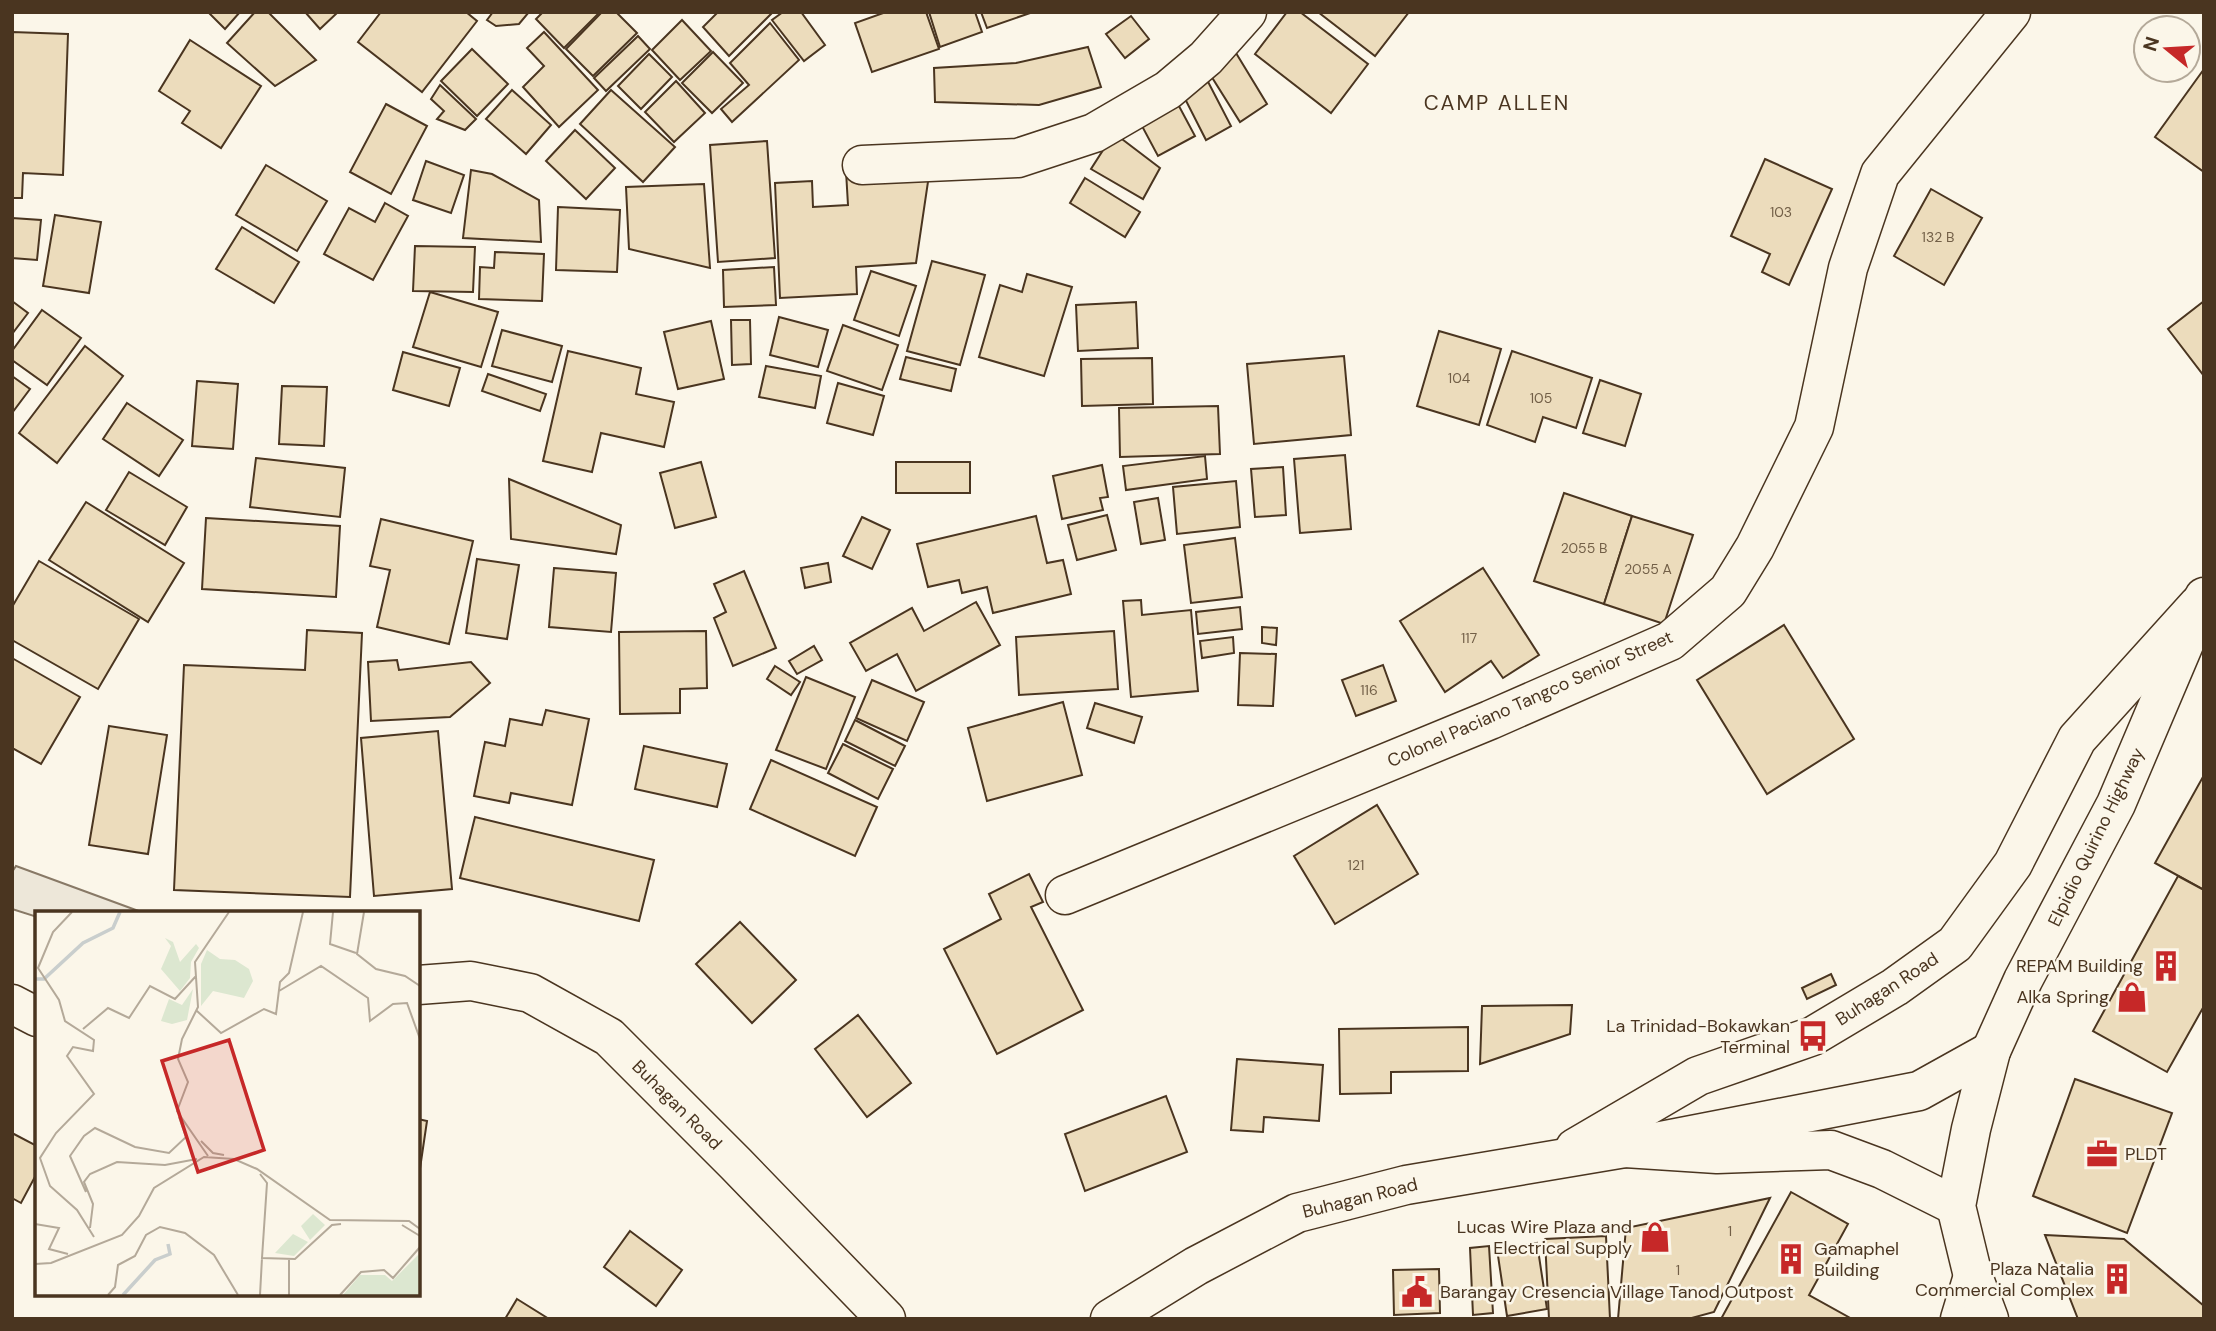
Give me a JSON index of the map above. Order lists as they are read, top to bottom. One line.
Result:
{"streets":{"main road":["Colonel Paciano Tangco Senior Street","Elpidio Quirino Highway","Buhagan Road"]},"crossings":[["Elpidio Quirino Highway","Buhagan Road"]],"districts":["CAMP ALLEN"],"places":{"building":["REPAM Building","Gamaphel Building","Plaza Natalia Commercial Complex"],"shop":["Alka Spring","Lucas Wire Plaza and Electrical Supply"],"bus stop":["La Trinidad-Bokawkan Terminal"],"office":["PLDT"],"public building":["Barangay Cresencia Village Tanod Outpost"]},"house_numbers":["103","132 B","104","105","2055 B","2055 A","117","116","121","1","1"],"north":"left"}
